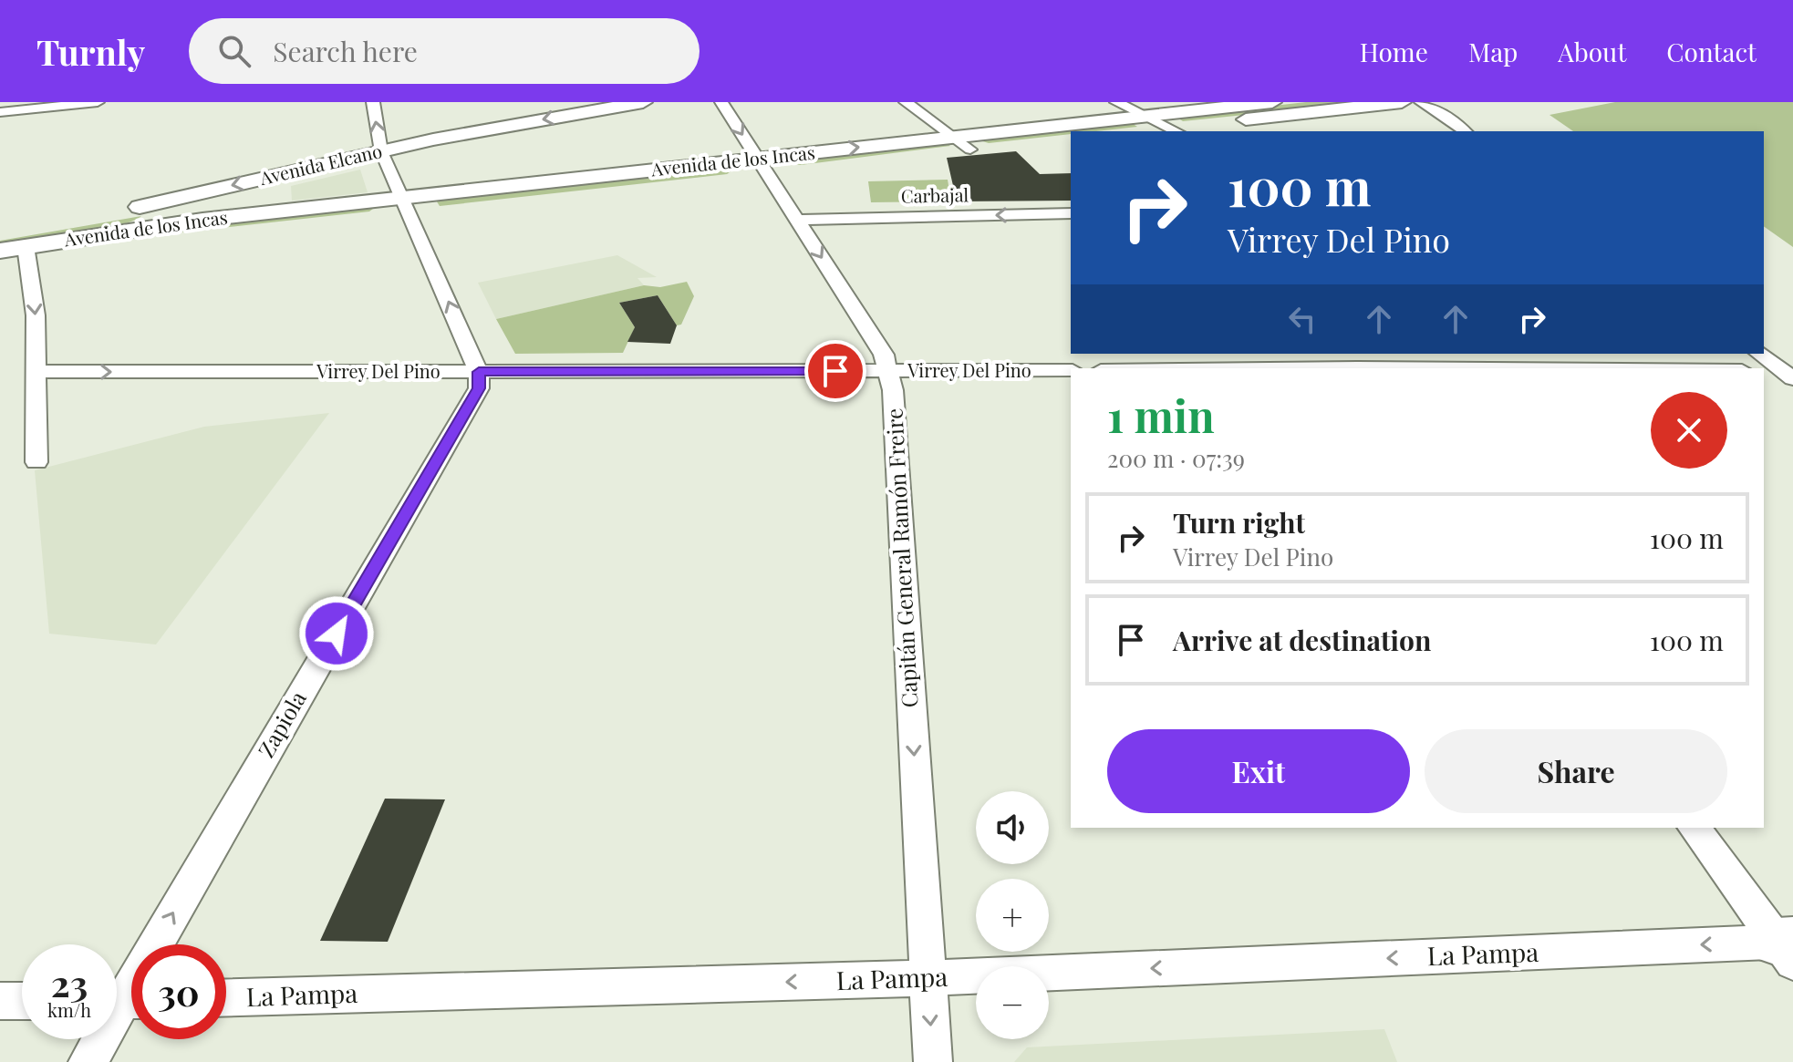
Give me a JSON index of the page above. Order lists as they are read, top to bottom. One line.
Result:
{"streets":{"main road":["Avenida de los Incas","Avenida Elcano"],"street":["Carbajal","Virrey Del Pino","Capitán General Ramón Freire","Zapiola","La Pampa"]},"crossings":[["Avenida de los Incas","Avenida Elcano"],["Avenida de los Incas","Capitán General Ramón Freire"],["Carbajal","Capitán General Ramón Freire"],["Virrey Del Pino","Capitán General Ramón Freire"],["Virrey Del Pino","Zapiola"],["Capitán General Ramón Freire","La Pampa"]],"one_way":["Avenida Elcano","Carbajal","Virrey Del Pino","Capitán General Ramón Freire","Zapiola","La Pampa"],"page":{"header":"Turnly","search":"Search here","nav":["Home","Map","About","Contact"],"turn":["100 m","Virrey Del Pino"],"heading":["1 min","200 m · 07:39"],"list":[{"name":"Turn right","note":"Virrey Del Pino","value":"100 m"},{"name":"Arrive at destination","value":"100 m"}],"buttons":["Exit","Share"],"map_buttons":["+","−"],"speed":"23 km/h","limit":"30"}}
